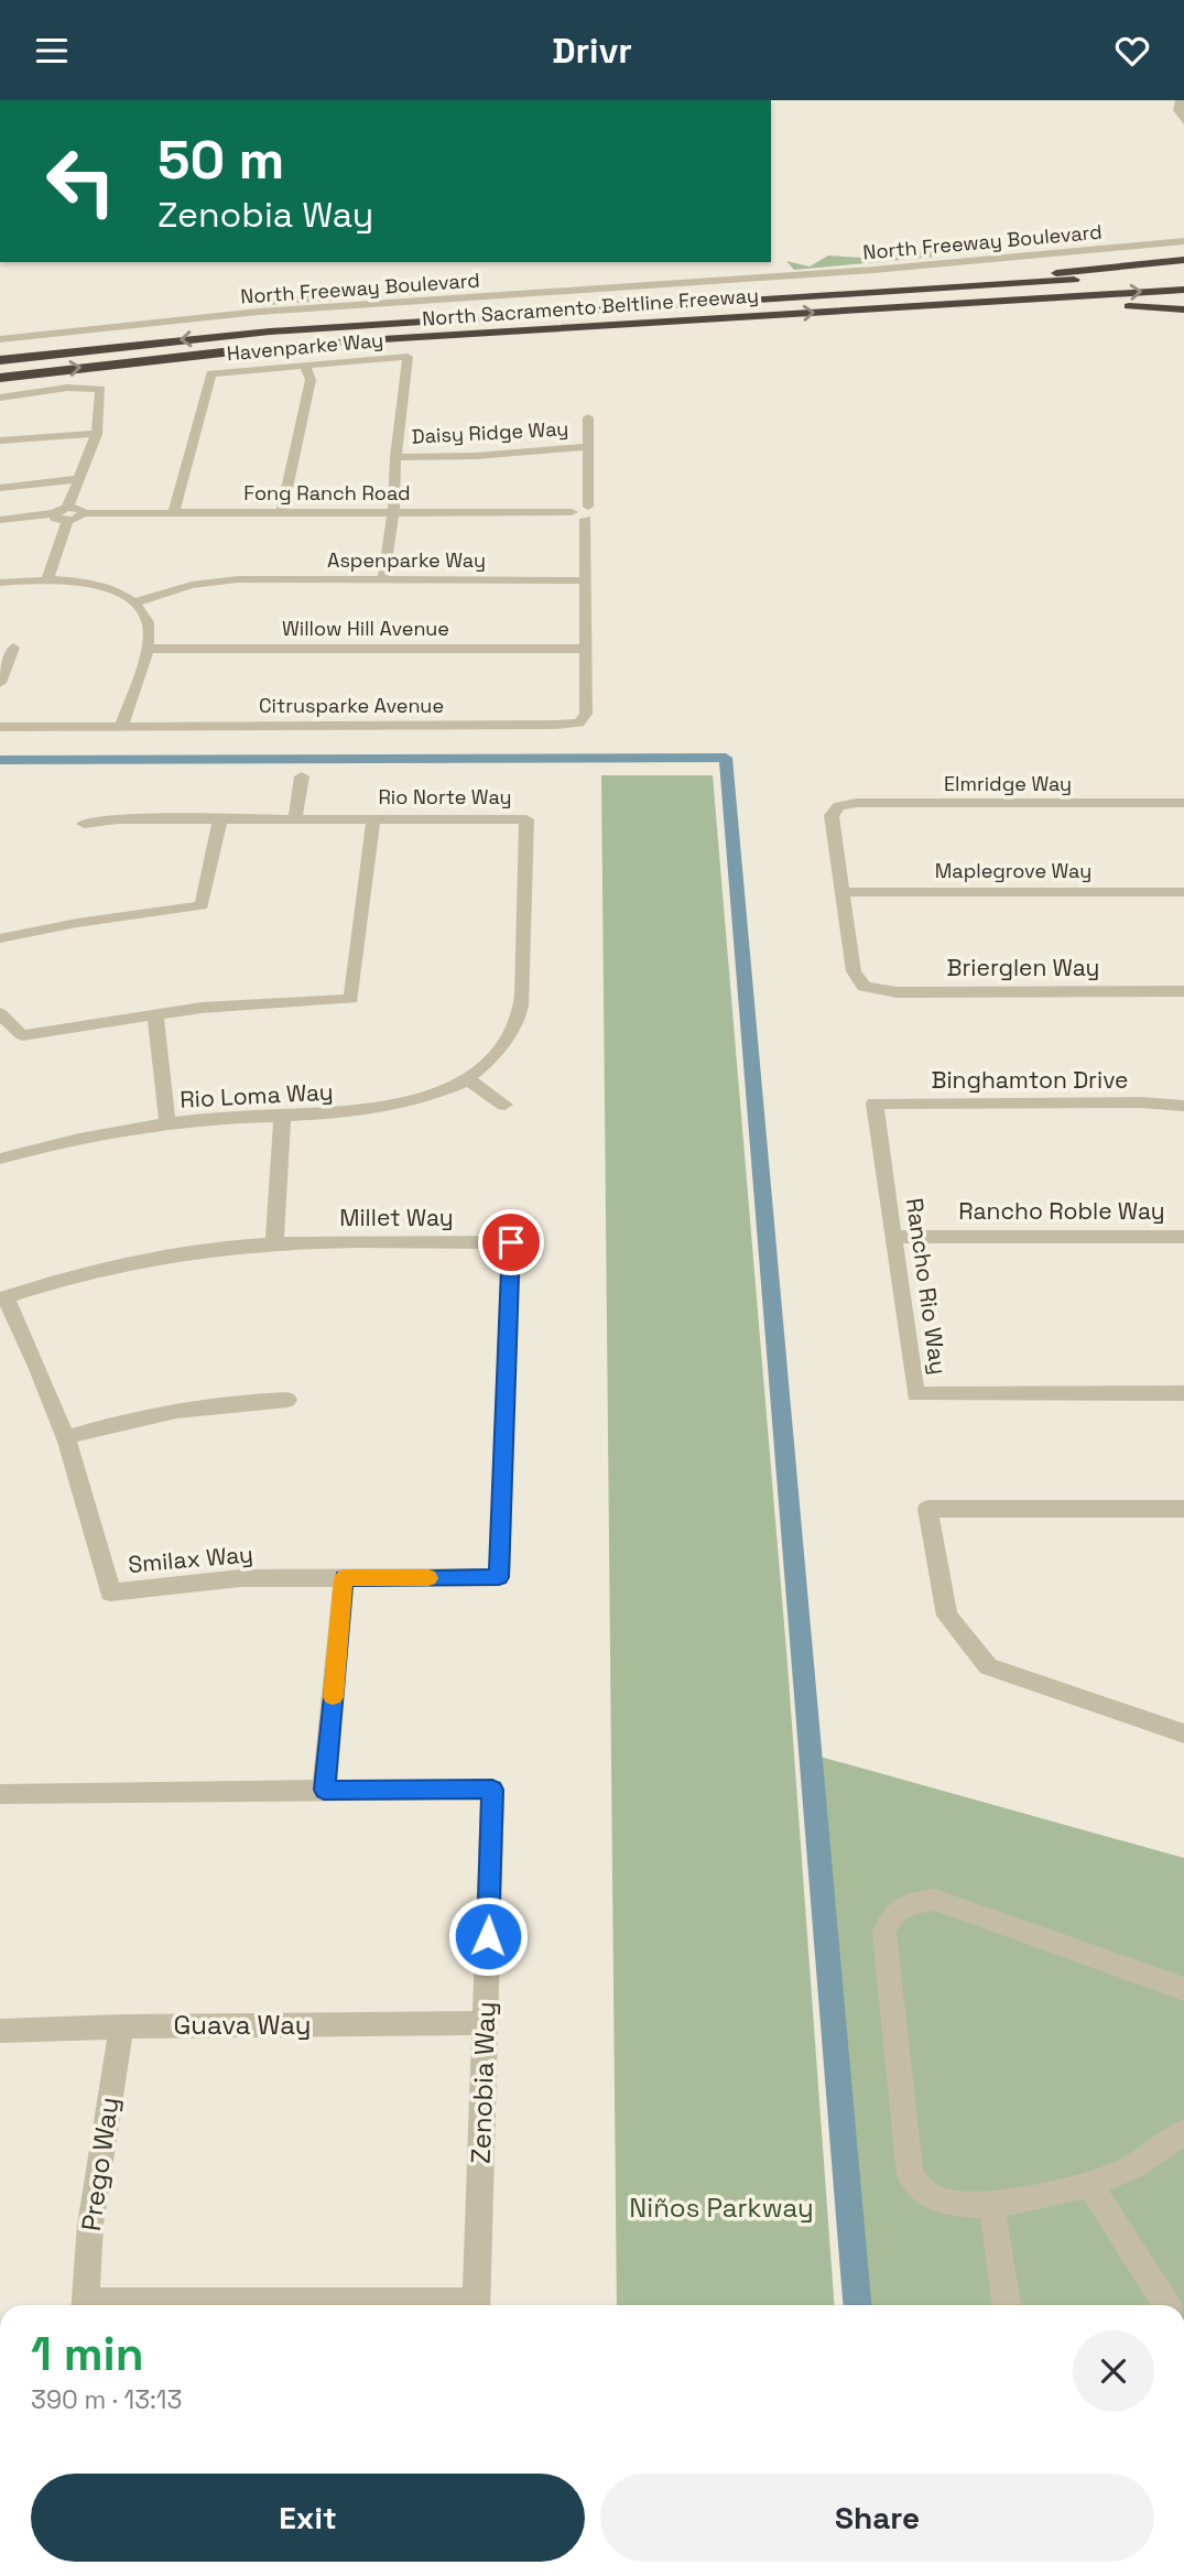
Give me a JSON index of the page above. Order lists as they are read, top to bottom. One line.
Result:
{"streets":{"highway":["North Sacramento Beltline Freeway"],"street":["North Freeway Boulevard","Havenparke Way","Daisy Ridge Way","Fong Ranch Road","Aspenparke Way","Willow Hill Avenue","Citrusparke Avenue","Elmridge Way","Rio Norte Way","Maplegrove Way","Brierglen Way","Binghamton Drive","Rio Loma Way","Rancho Roble Way","Millet Way","Rancho Rio Way","Smilax Way","Guava Way","Zenobia Way","Prego Way"]},"crossings":[["Havenparke Way","Daisy Ridge Way"],["Havenparke Way","Fong Ranch Road"],["Willow Hill Avenue","Citrusparke Avenue"],["Elmridge Way","Maplegrove Way"],["Elmridge Way","Brierglen Way"],["Rio Norte Way","Rio Loma Way"],["Maplegrove Way","Brierglen Way"],["Binghamton Drive","Rancho Rio Way"],["Rancho Roble Way","Rancho Rio Way"],["Millet Way","Smilax Way"],["Guava Way","Zenobia Way"],["Guava Way","Prego Way"]],"parks":["Niños Parkway"],"page":{"header":"Drivr","turn":["50 m","Zenobia Way"],"heading":["1 min","390 m · 13:13"],"buttons":["Exit","Share"]}}
